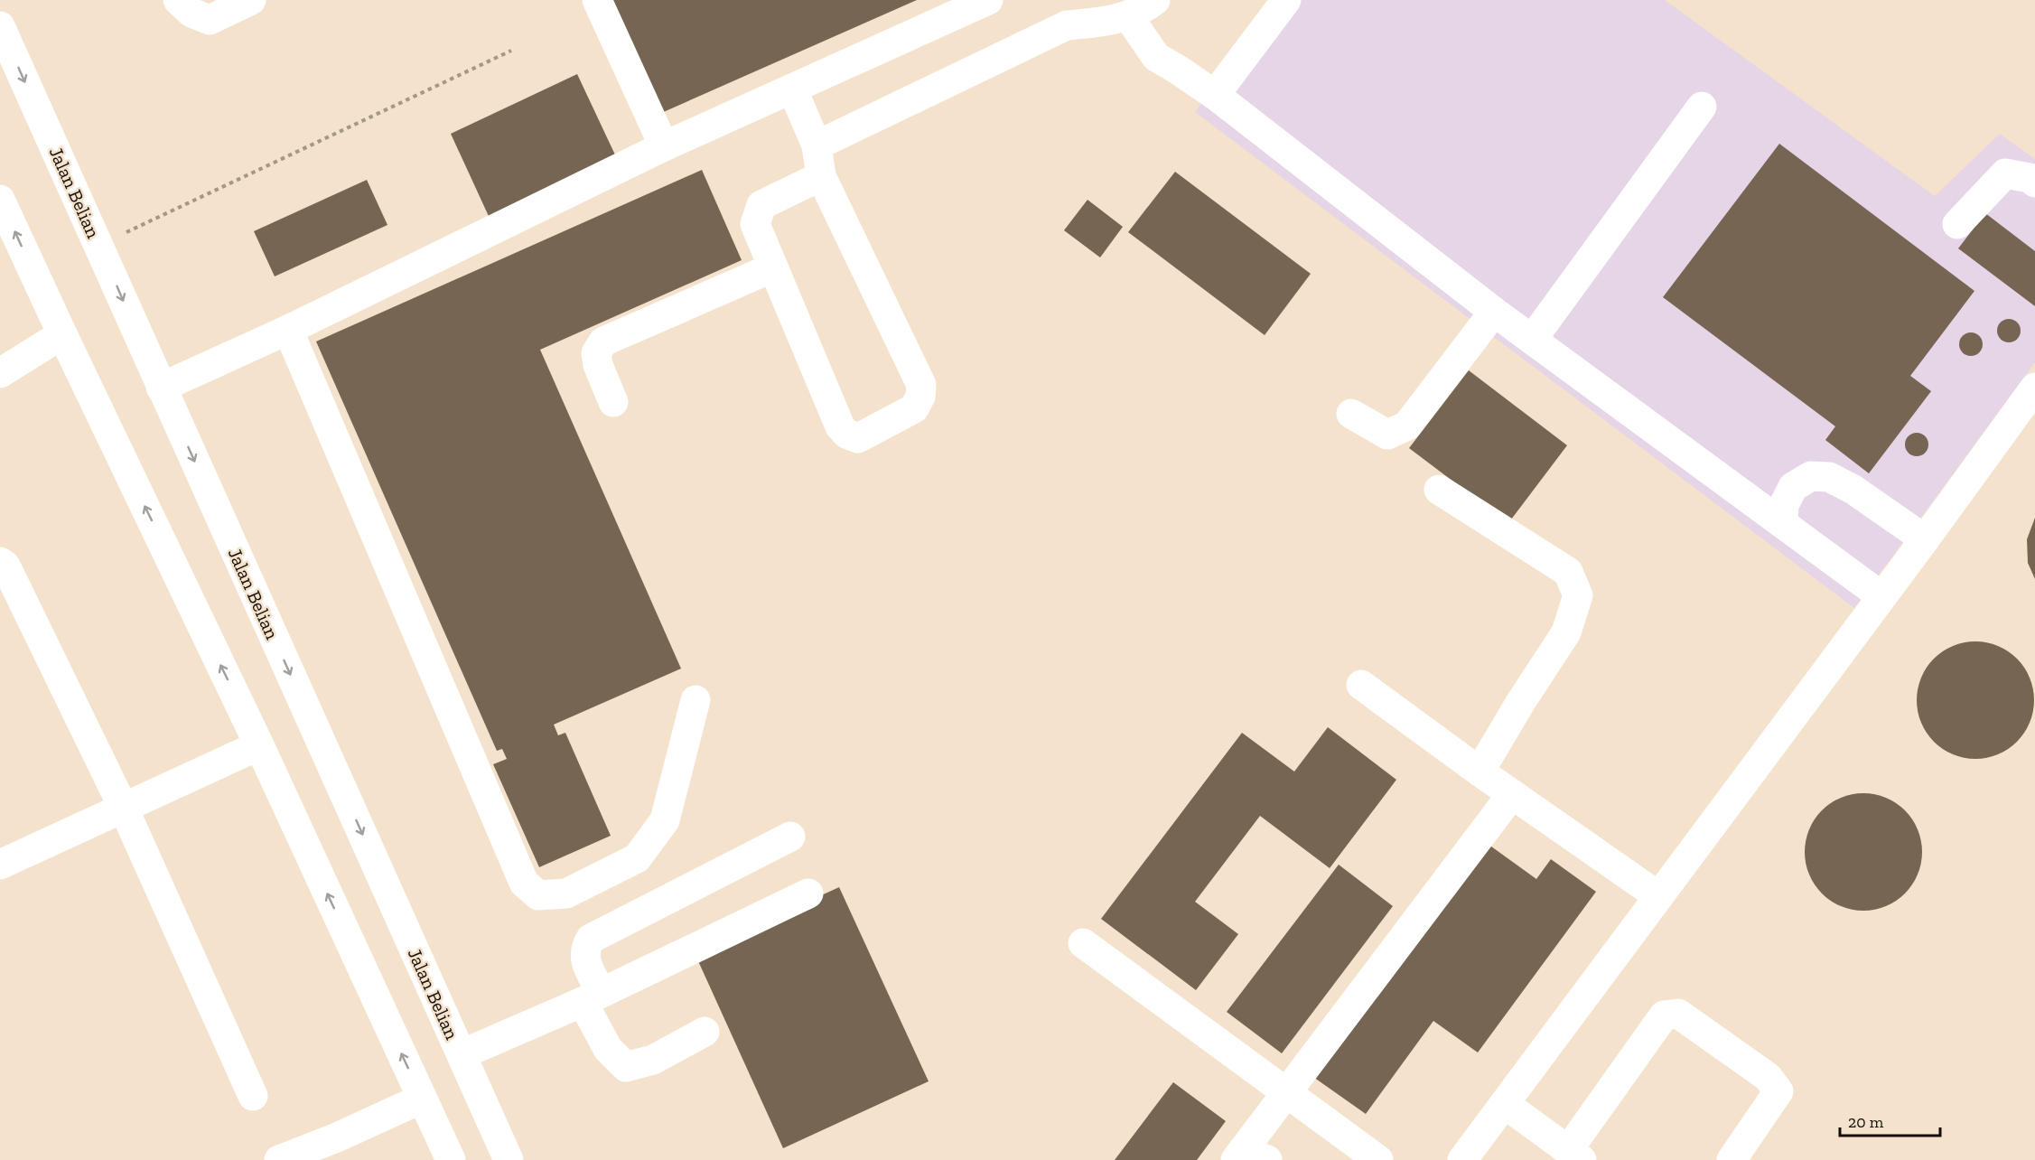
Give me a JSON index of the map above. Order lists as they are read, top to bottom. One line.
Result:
{"streets":{"street":["Jalan Belian"]},"scale_bar":"20 m"}
